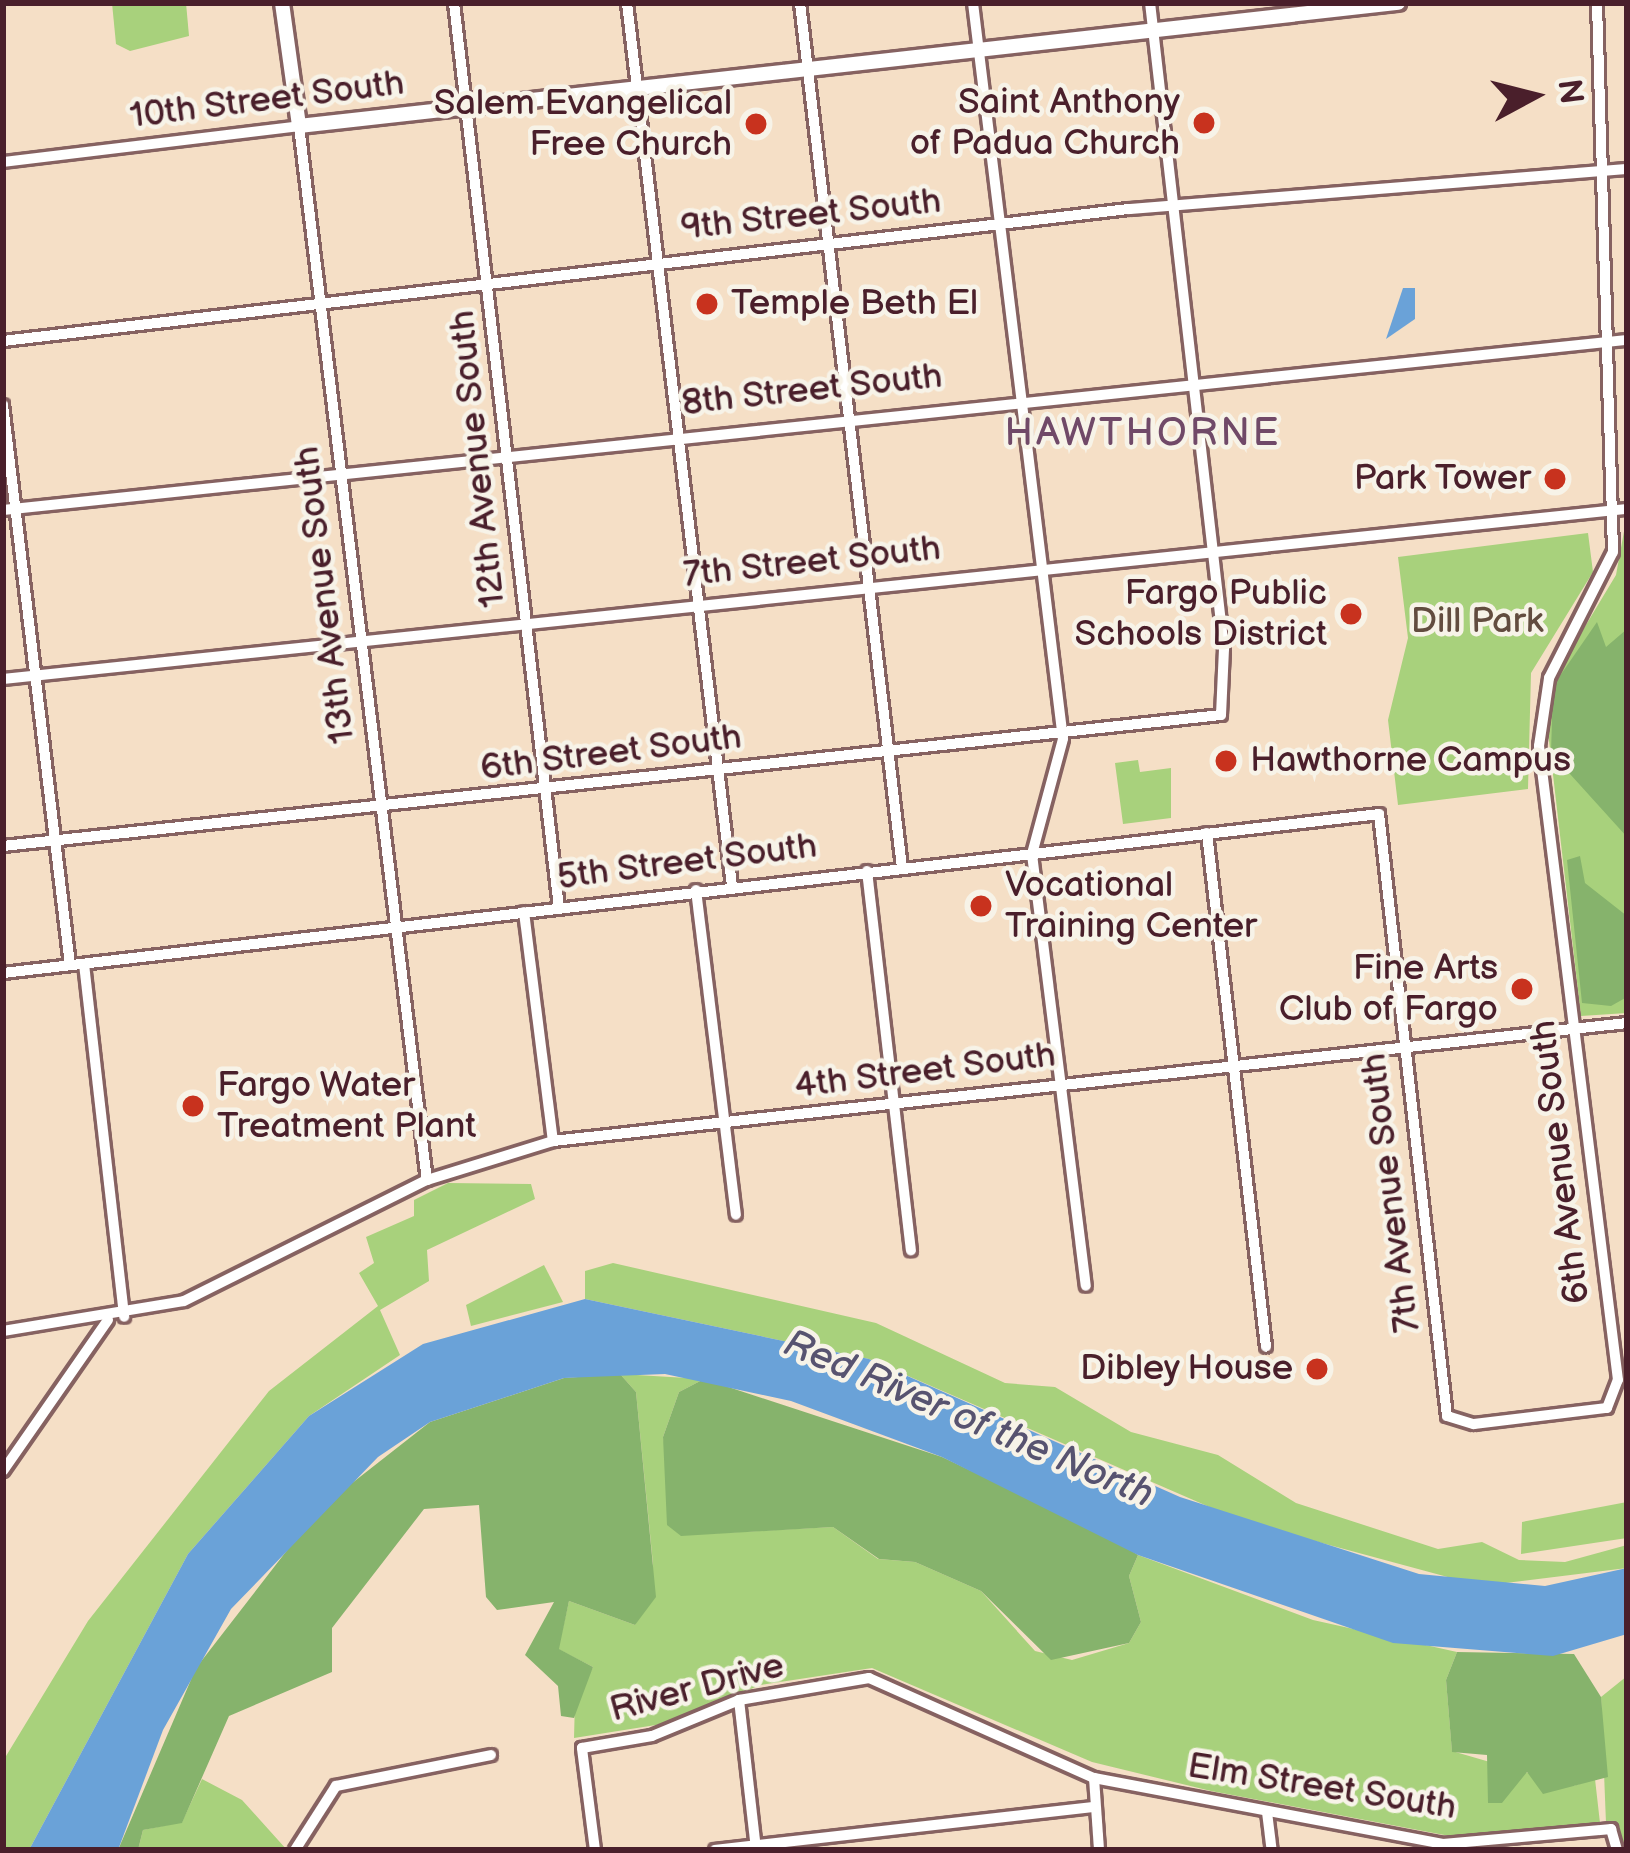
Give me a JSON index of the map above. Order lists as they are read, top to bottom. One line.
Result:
{"streets":{"main road":["10th Street South","13th Avenue South"],"street":["9th Street South","8th Street South","12th Avenue South","7th Street South","6th Street South","5th Street South","4th Street South","6th Avenue South","7th Avenue South","River Drive","Elm Street South"]},"crossings":[["10th Street South","12th Avenue South"],["10th Street South","13th Avenue South"],["9th Street South","12th Avenue South"],["9th Street South","13th Avenue South"],["9th Street South","6th Avenue South"],["8th Street South","12th Avenue South"],["8th Street South","13th Avenue South"],["8th Street South","6th Avenue South"],["12th Avenue South","7th Street South"],["12th Avenue South","6th Street South"],["12th Avenue South","5th Street South"],["7th Street South","13th Avenue South"],["7th Street South","6th Street South"],["7th Street South","6th Avenue South"],["13th Avenue South","6th Street South"],["13th Avenue South","5th Street South"],["13th Avenue South","4th Street South"],["5th Street South","7th Avenue South"],["4th Street South","6th Avenue South"],["4th Street South","7th Avenue South"],["6th Avenue South","7th Avenue South"],["River Drive","Elm Street South"]],"districts":["HAWTHORNE"],"water":["Red River of the North"],"parks":["Dill Park"],"places":["Saint Anthony of Padua Church","Salem Evangelical Free Church","Temple Beth El","Park Tower","Fargo Public Schools District","Hawthorne Campus","Vocational Training Center","Fine Arts Club of Fargo","Fargo Water Treatment Plant","Dibley House"],"north":"right"}
